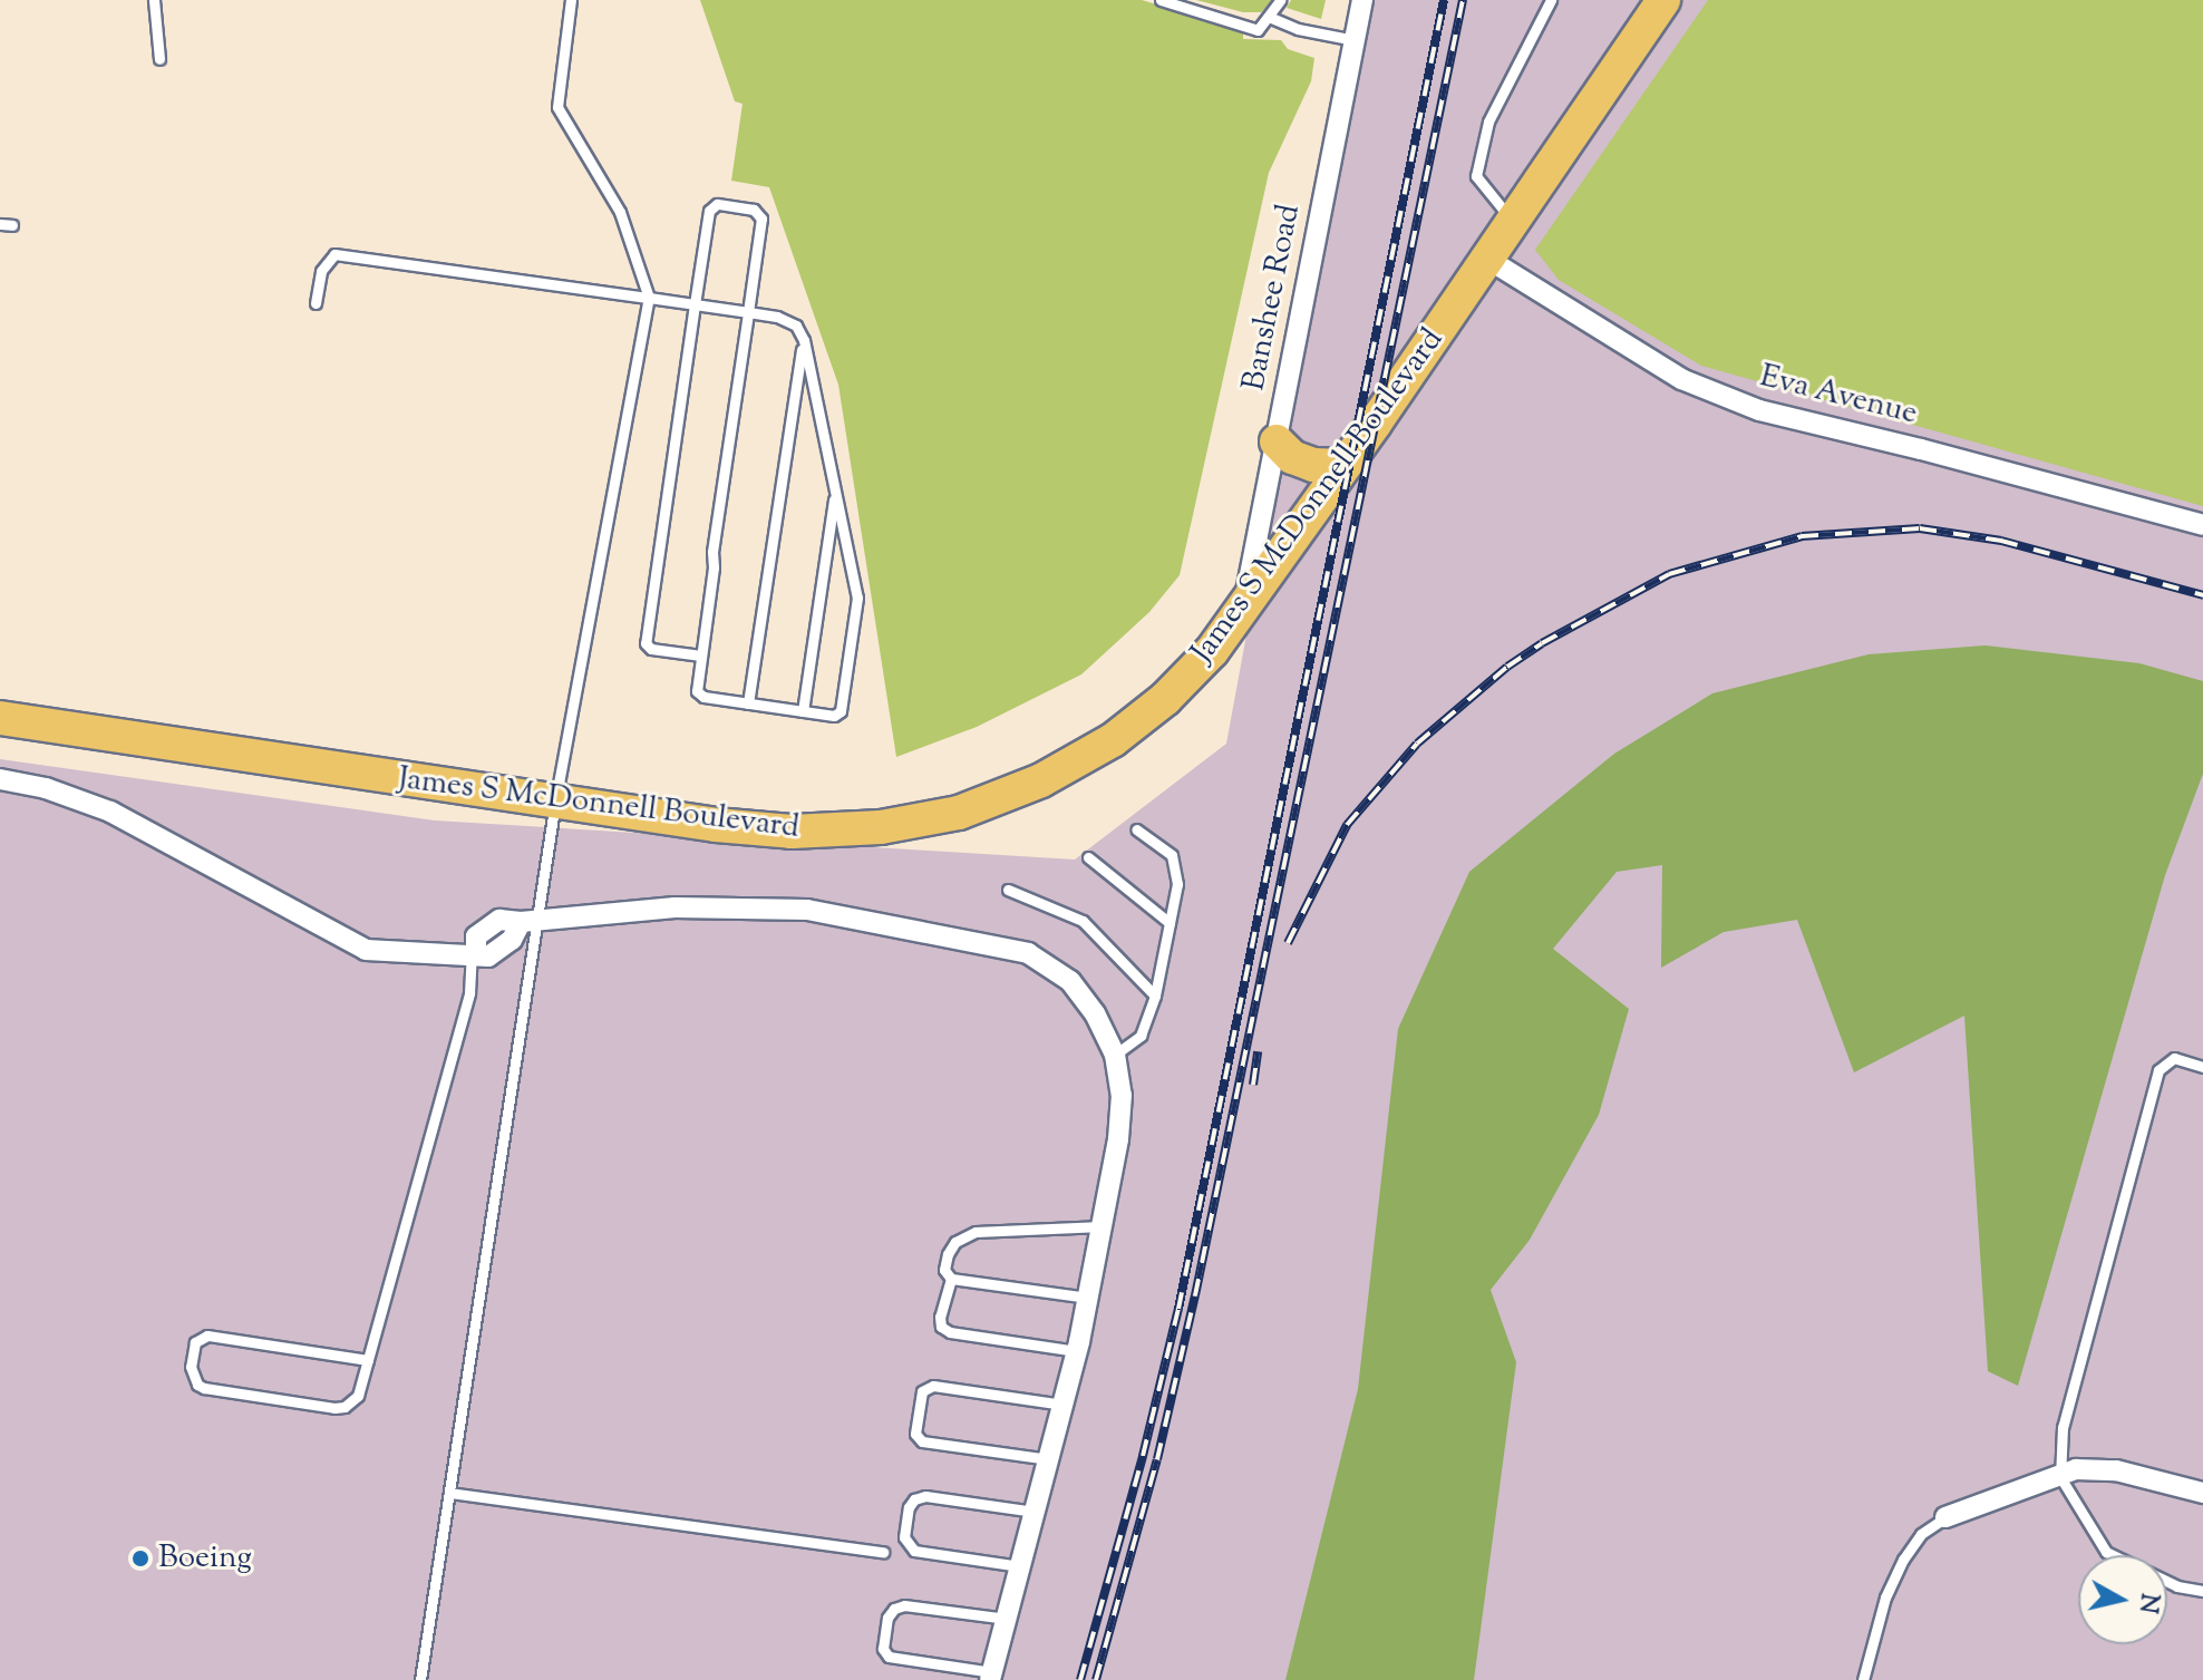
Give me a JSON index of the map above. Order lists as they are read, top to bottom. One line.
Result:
{"streets":{"main road":["James S McDonnell Boulevard"],"street":["Banshee Road","Eva Avenue"]},"crossings":[["Banshee Road","James S McDonnell Boulevard"],["Eva Avenue","James S McDonnell Boulevard"]],"places":["Boeing"],"north":"right"}
